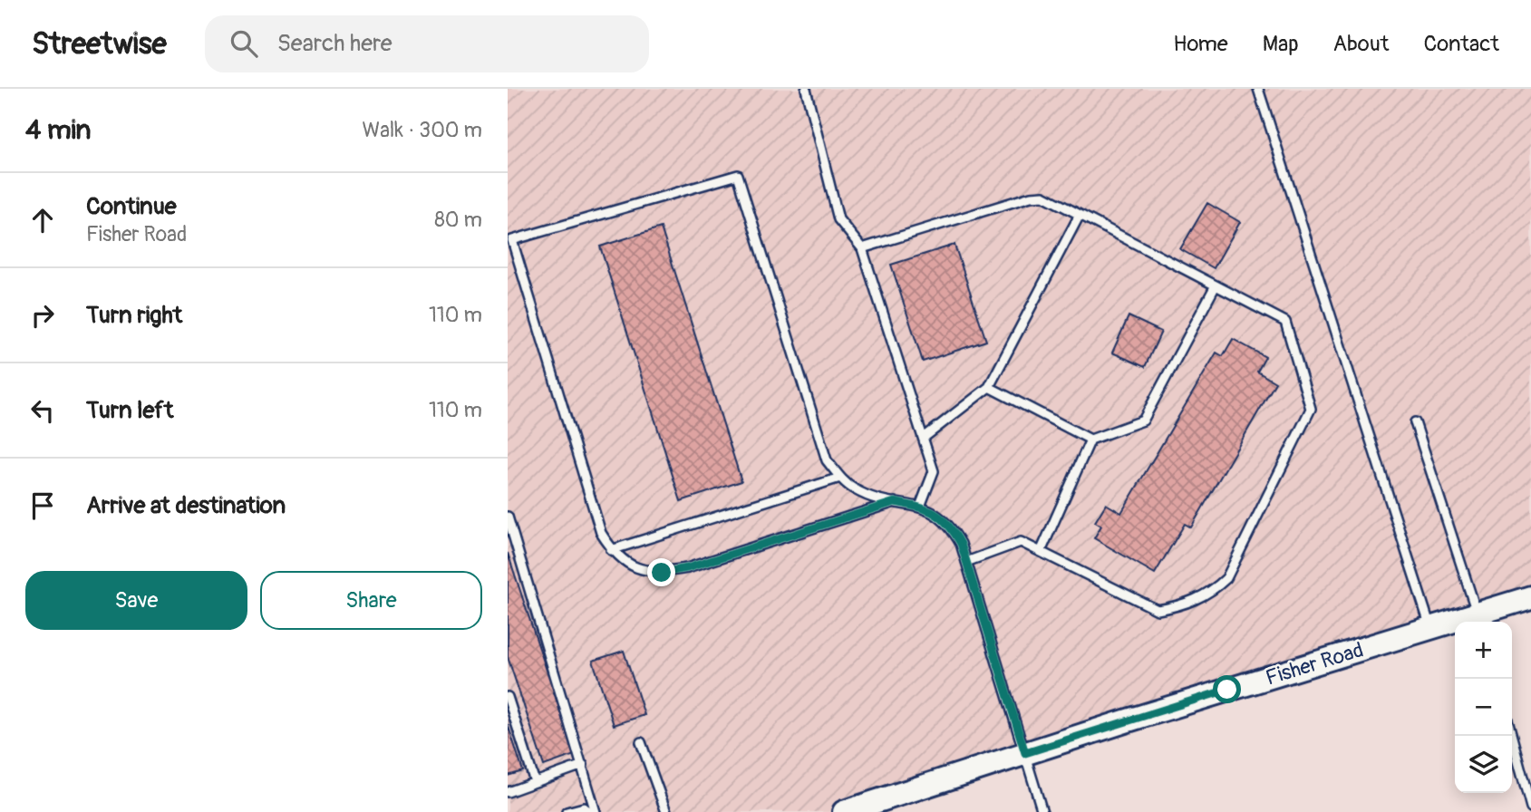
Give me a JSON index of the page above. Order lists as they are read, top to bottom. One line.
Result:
{"streets":{"main road":["Fisher Road"]},"page":{"header":"Streetwise","search":"Search here","nav":["Home","Map","About","Contact"],"heading":["4 min","Walk · 300 m"],"list":[["Continue","Fisher Road","80 m"],["Turn right","110 m"],["Turn left","110 m"],"Arrive at destination"],"buttons":["Save","Share"],"map_buttons":["+","−"]}}
